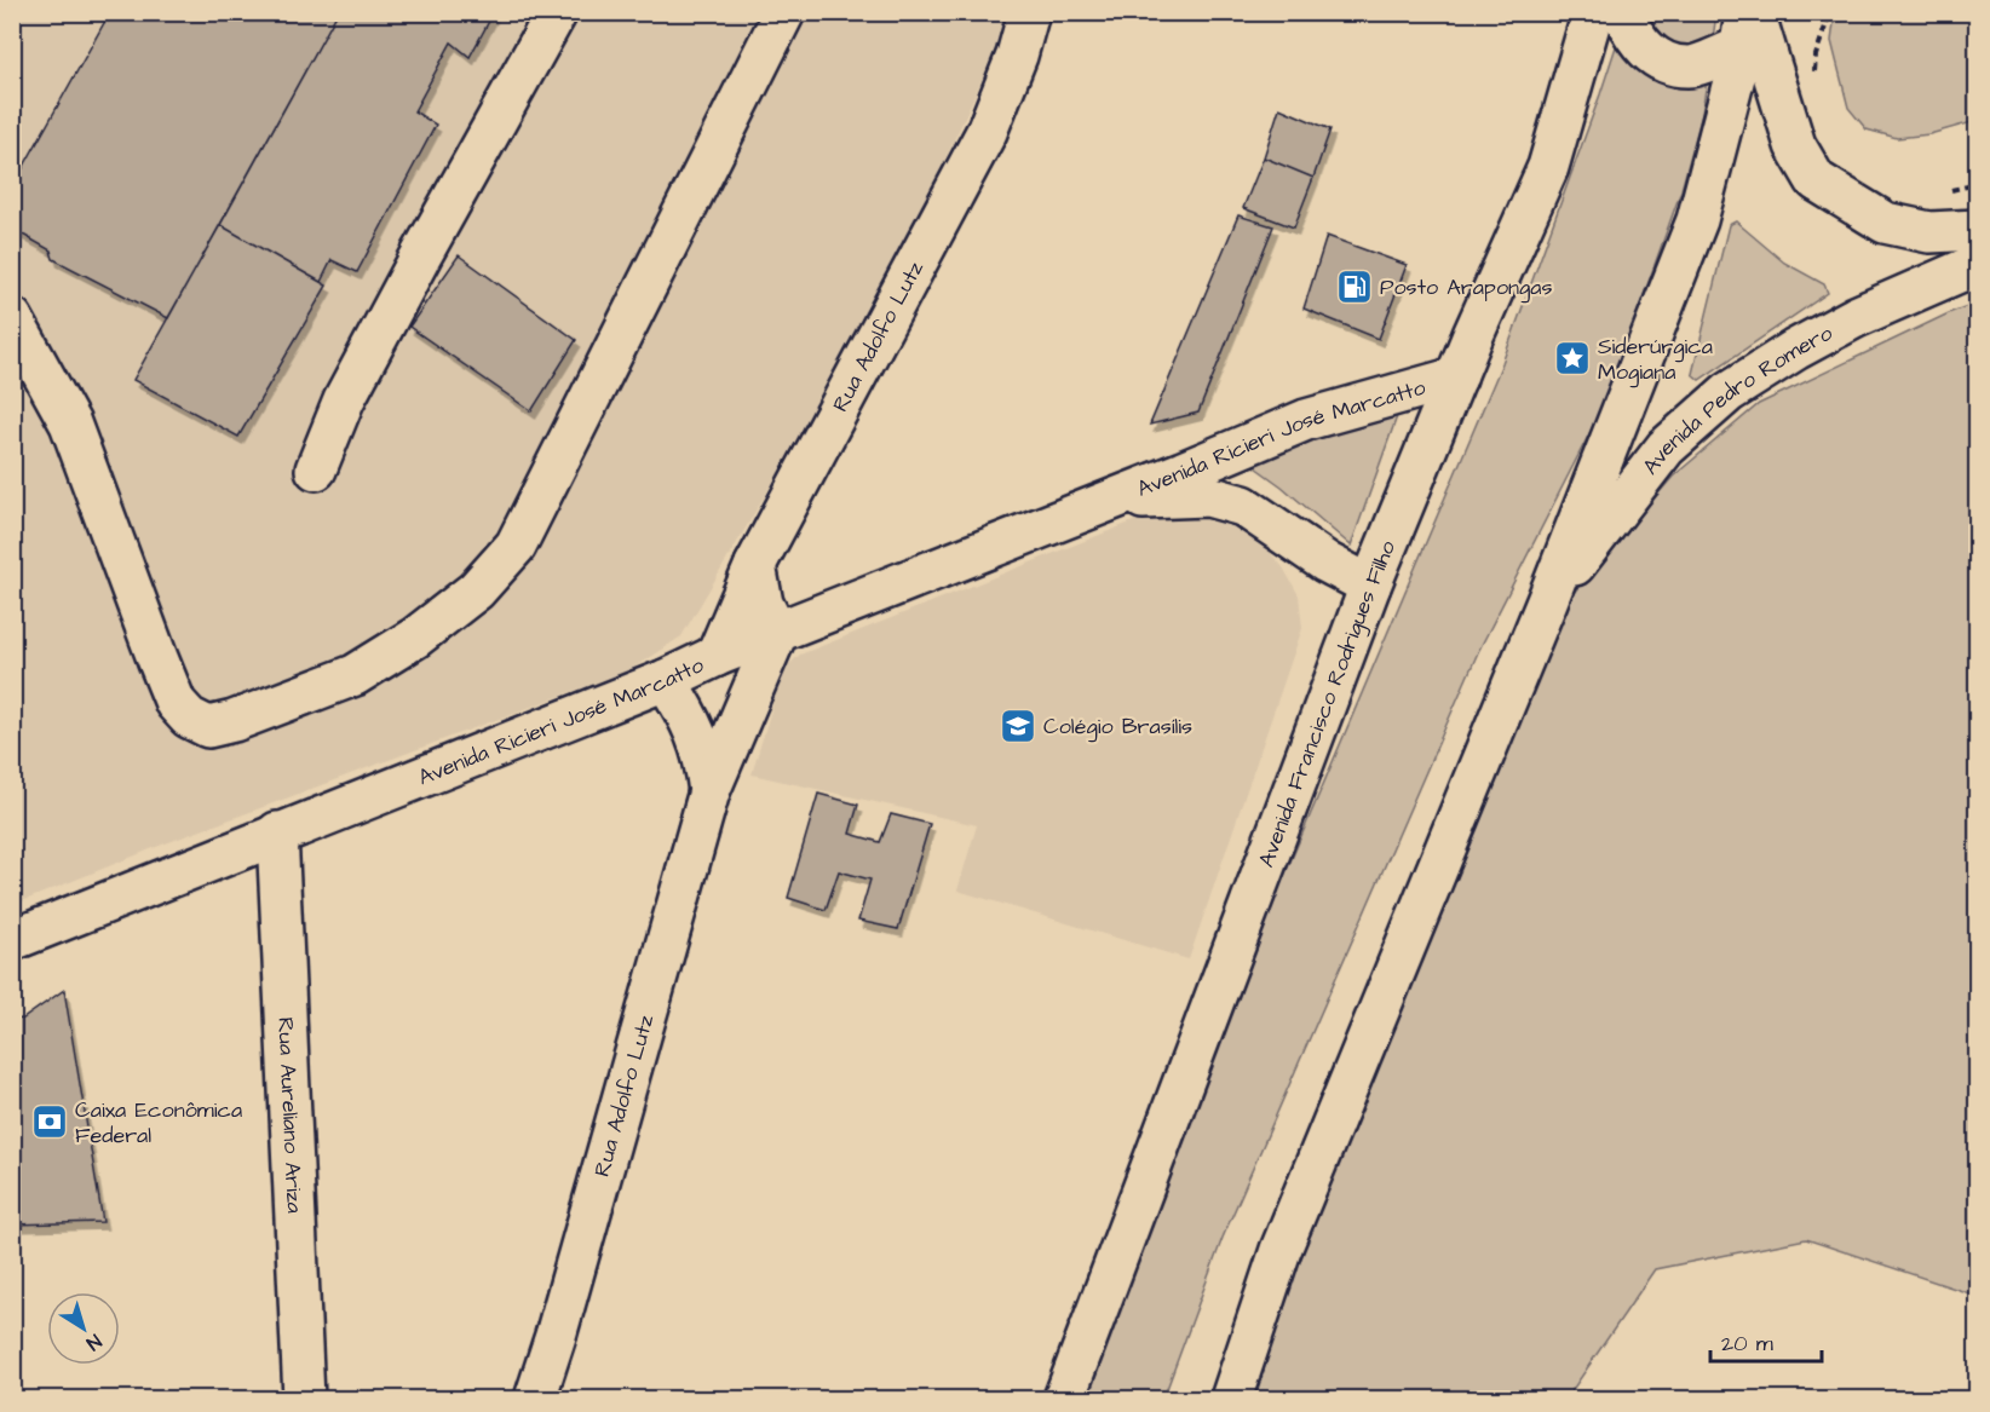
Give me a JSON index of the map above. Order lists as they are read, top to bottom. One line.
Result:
{"streets":{"main road":["Rua Adolfo Lutz","Avenida Pedro Romero","Avenida Ricieri José Marcatto","Avenida Francisco Rodrigues Filho","Rua Aureliano Ariza"]},"crossings":[["Rua Adolfo Lutz","Avenida Ricieri José Marcatto"],["Avenida Ricieri José Marcatto","Avenida Francisco Rodrigues Filho"],["Avenida Ricieri José Marcatto","Rua Aureliano Ariza"]],"places":{"fuel station":["Posto Arapongas"],"place":["Siderúrgica Mogiana"],"school or university":["Colégio Brasílis"],"bank":["Caixa Econômica Federal"]},"scale_bar":"20 m","north":"bottom right"}
